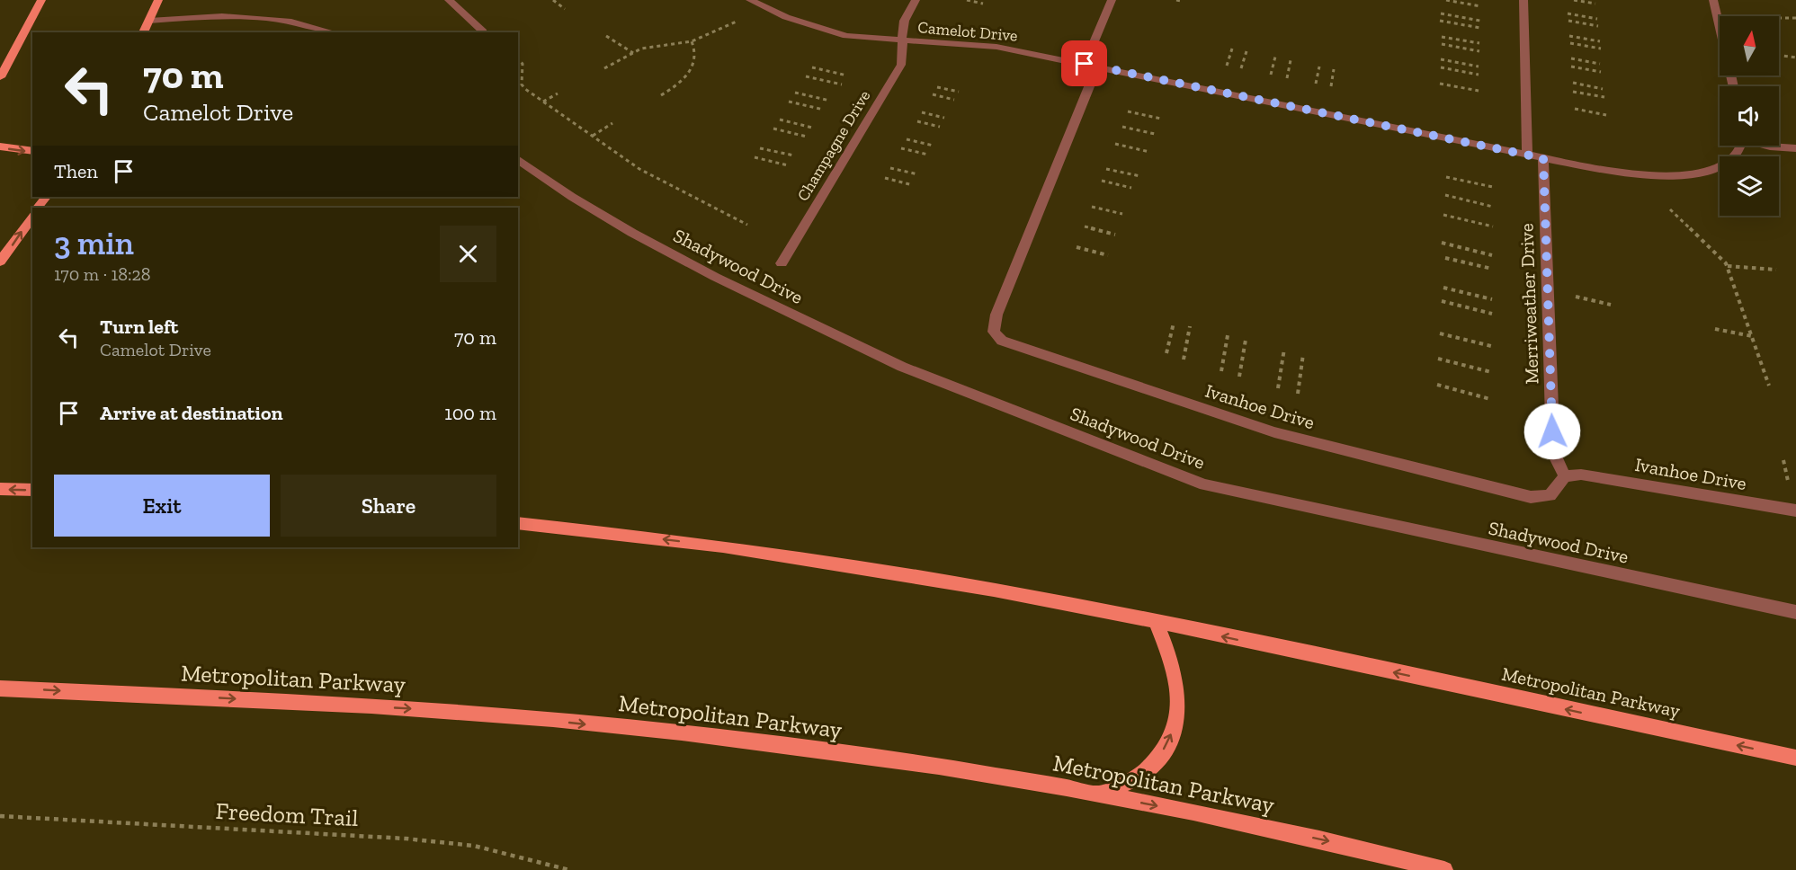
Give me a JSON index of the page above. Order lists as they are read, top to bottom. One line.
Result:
{"streets":{"main road":["Metropolitan Parkway"],"street":["Camelot Drive","Champagne Drive","Shadywood Drive","Merriweather Drive","Ivanhoe Drive"],"path":["Freedom Trail"]},"crossings":[["Camelot Drive","Champagne Drive"],["Camelot Drive","Merriweather Drive"],["Camelot Drive","Ivanhoe Drive"],["Merriweather Drive","Ivanhoe Drive"]],"north":"top","page":{"turn":["70 m","Camelot Drive"],"then":"Then","heading":["3 min","170 m · 18:28"],"list":[{"name":"Turn left","note":"Camelot Drive","value":"70 m"},{"name":"Arrive at destination","value":"100 m"}],"buttons":["Exit","Share"]}}
